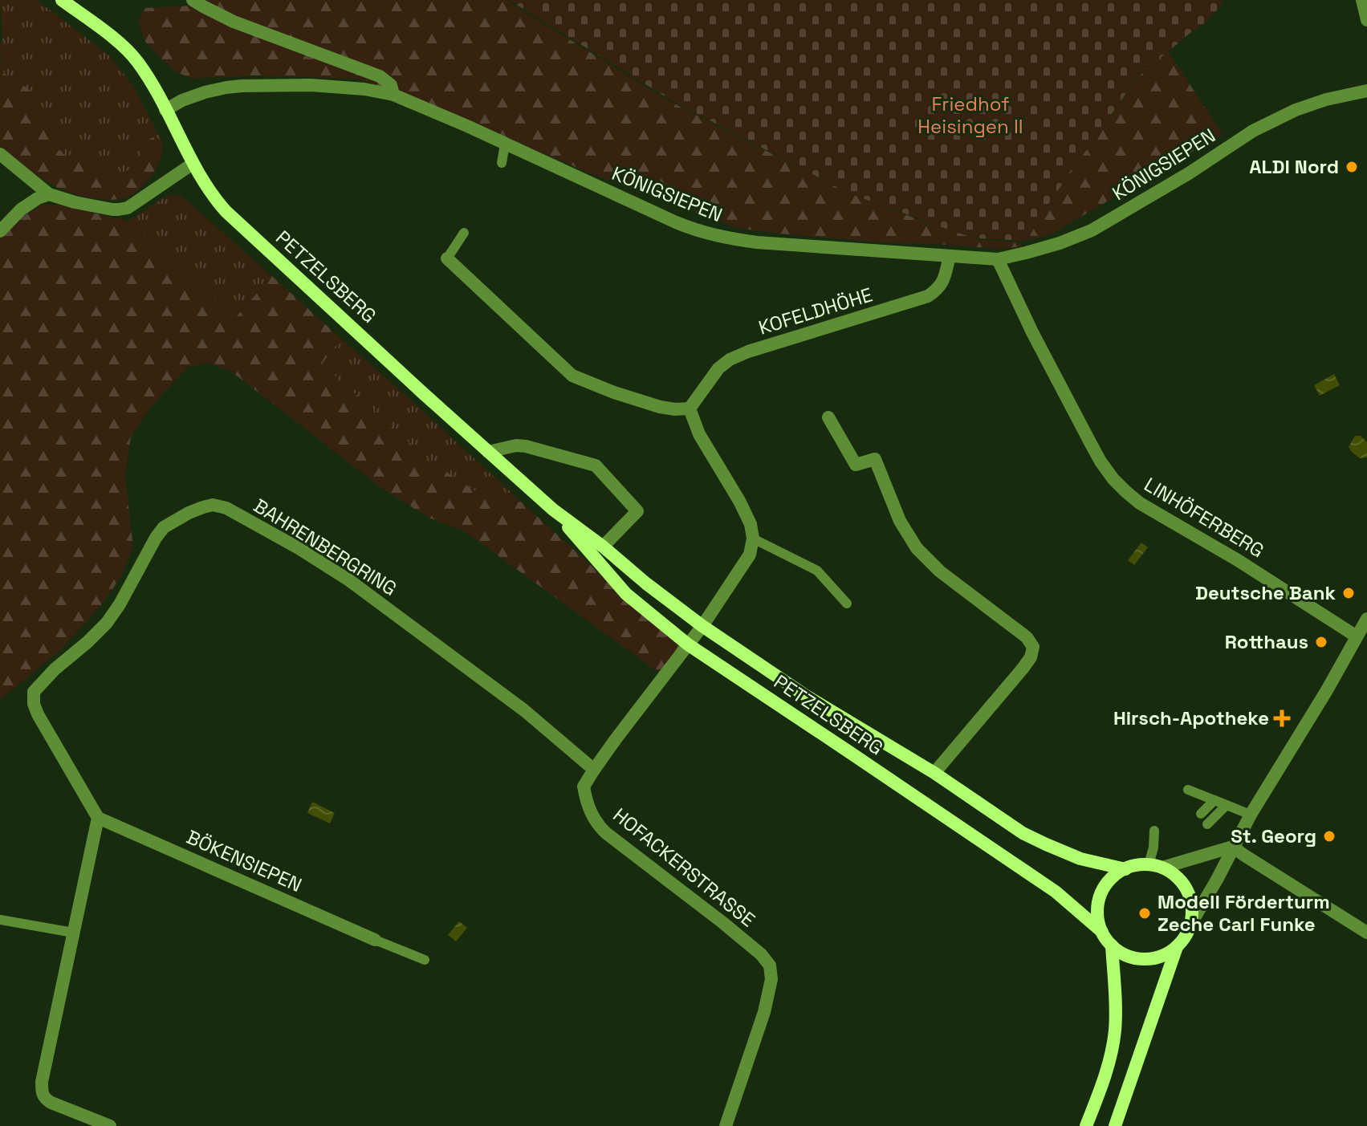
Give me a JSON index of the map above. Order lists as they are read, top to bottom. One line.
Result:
{"streets":{"main road":["PETZELSBERG"],"street":["KÖNIGSIEPEN","KOFELDHÖHE","LINHÖFERBERG","BAHRENBERGRING","BÖKENSIEPEN","HOFACKERSTRASSE"]},"crossings":[["KÖNIGSIEPEN","PETZELSBERG"],["KÖNIGSIEPEN","KOFELDHÖHE"],["KÖNIGSIEPEN","LINHÖFERBERG"],["PETZELSBERG","HOFACKERSTRASSE"],["BAHRENBERGRING","BÖKENSIEPEN"],["BAHRENBERGRING","HOFACKERSTRASSE"]],"parks":["Friedhof Heisingen II"],"places":{"other":["ALDI Nord","Deutsche Bank","Rotthaus","St. Georg","Modell Förderturm Zeche Carl Funke"],"health":["Hirsch-Apotheke"]}}
